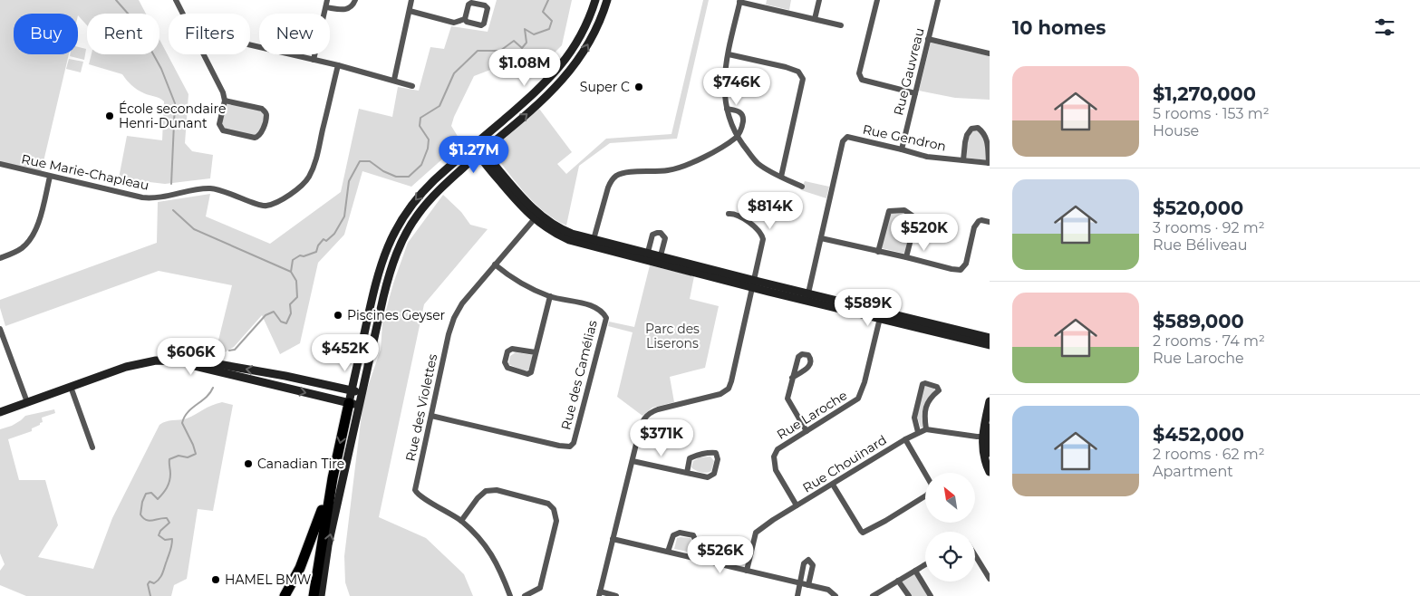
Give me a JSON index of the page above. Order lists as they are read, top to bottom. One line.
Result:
{"streets":{"street":["Rue Gauvreau","Rue Gendron","Rue Marie-Chapleau","Rue des Camélias","Rue des Violettes","Rue Laroche","Rue Chouinard"]},"crossings":[["Rue Gauvreau","Rue Gendron"],["Rue des Camélias","Rue des Violettes"],["Rue Laroche","Rue Chouinard"]],"parks":["Parc des Liserons"],"places":["Super C","École secondaire Henri-Dunant","Piscines Geyser","Canadian Tire","HAMEL BMW"],"north":"top left","page":{"heading":"10 homes","chip":["Buy","Rent","Filters","New"],"price":["$1.08M","$746K","$1.27M","$814K","$520K","$589K","$452K","$606K","$371K","$526K"],"list":[{"name":"$1,270,000","note":"5 rooms · 153 m² · House"},{"name":"$520,000","note":"3 rooms · 92 m² · Rue Béliveau"},{"name":"$589,000","note":"2 rooms · 74 m² · Rue Laroche"},{"name":"$452,000","note":"2 rooms · 62 m² · Apartment"}]}}
